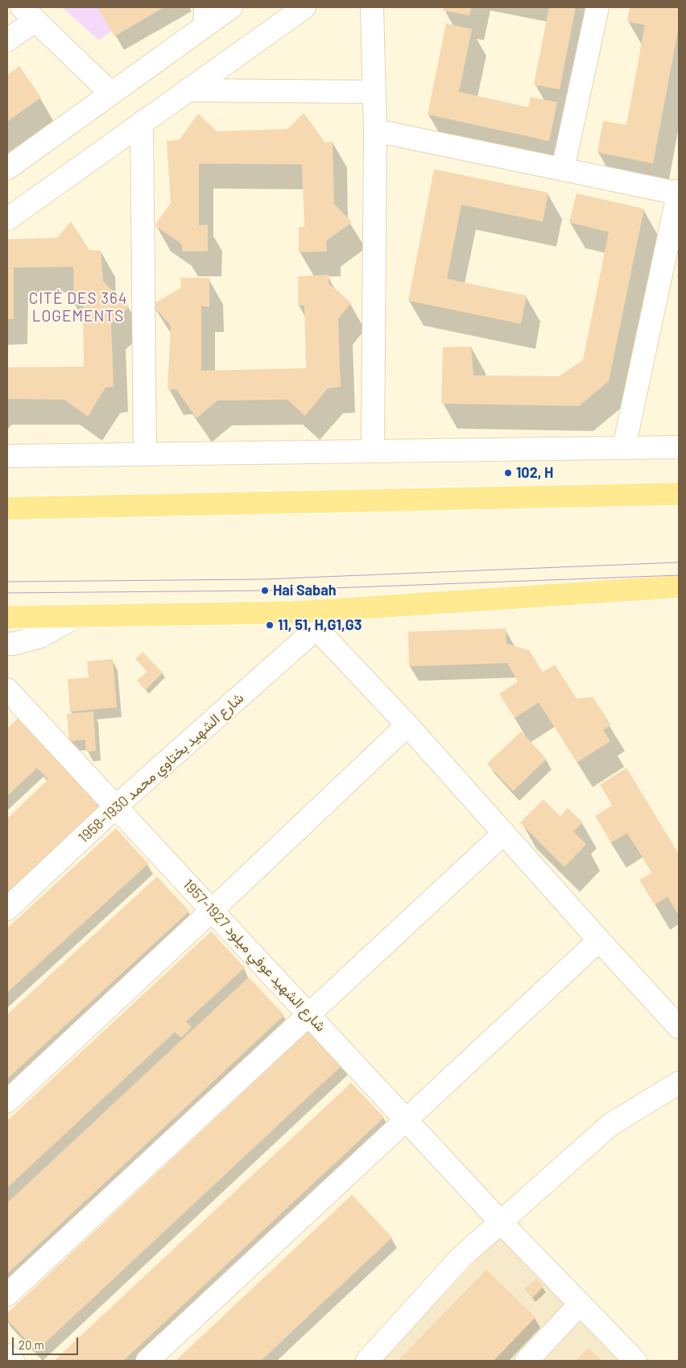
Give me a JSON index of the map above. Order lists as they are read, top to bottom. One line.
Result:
{"streets":{"street":["شارع الشهيد بختاوي محمد 1930-1958","شارع الشهيد عوفي ميلود 1927-1957"]},"crossings":[["شارع الشهيد بختاوي محمد 1930-1958","شارع الشهيد عوفي ميلود 1927-1957"]],"districts":["CITÉ DES 364 LOGEMENTS"],"places":["102, H","Hai Sabah","11, 51, H,G1,G3"],"scale_bar":"20 m"}
